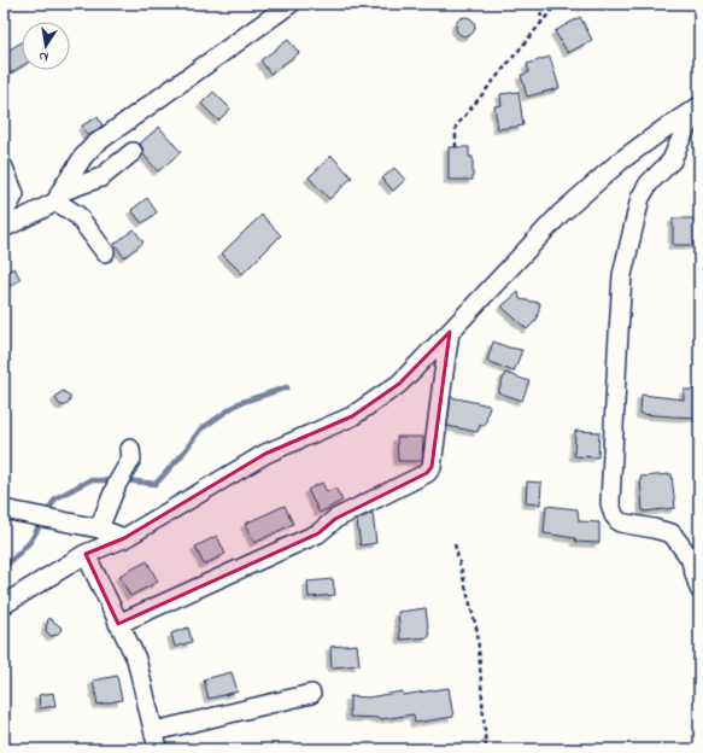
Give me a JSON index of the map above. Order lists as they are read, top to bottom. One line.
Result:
{"north":"bottom"}
